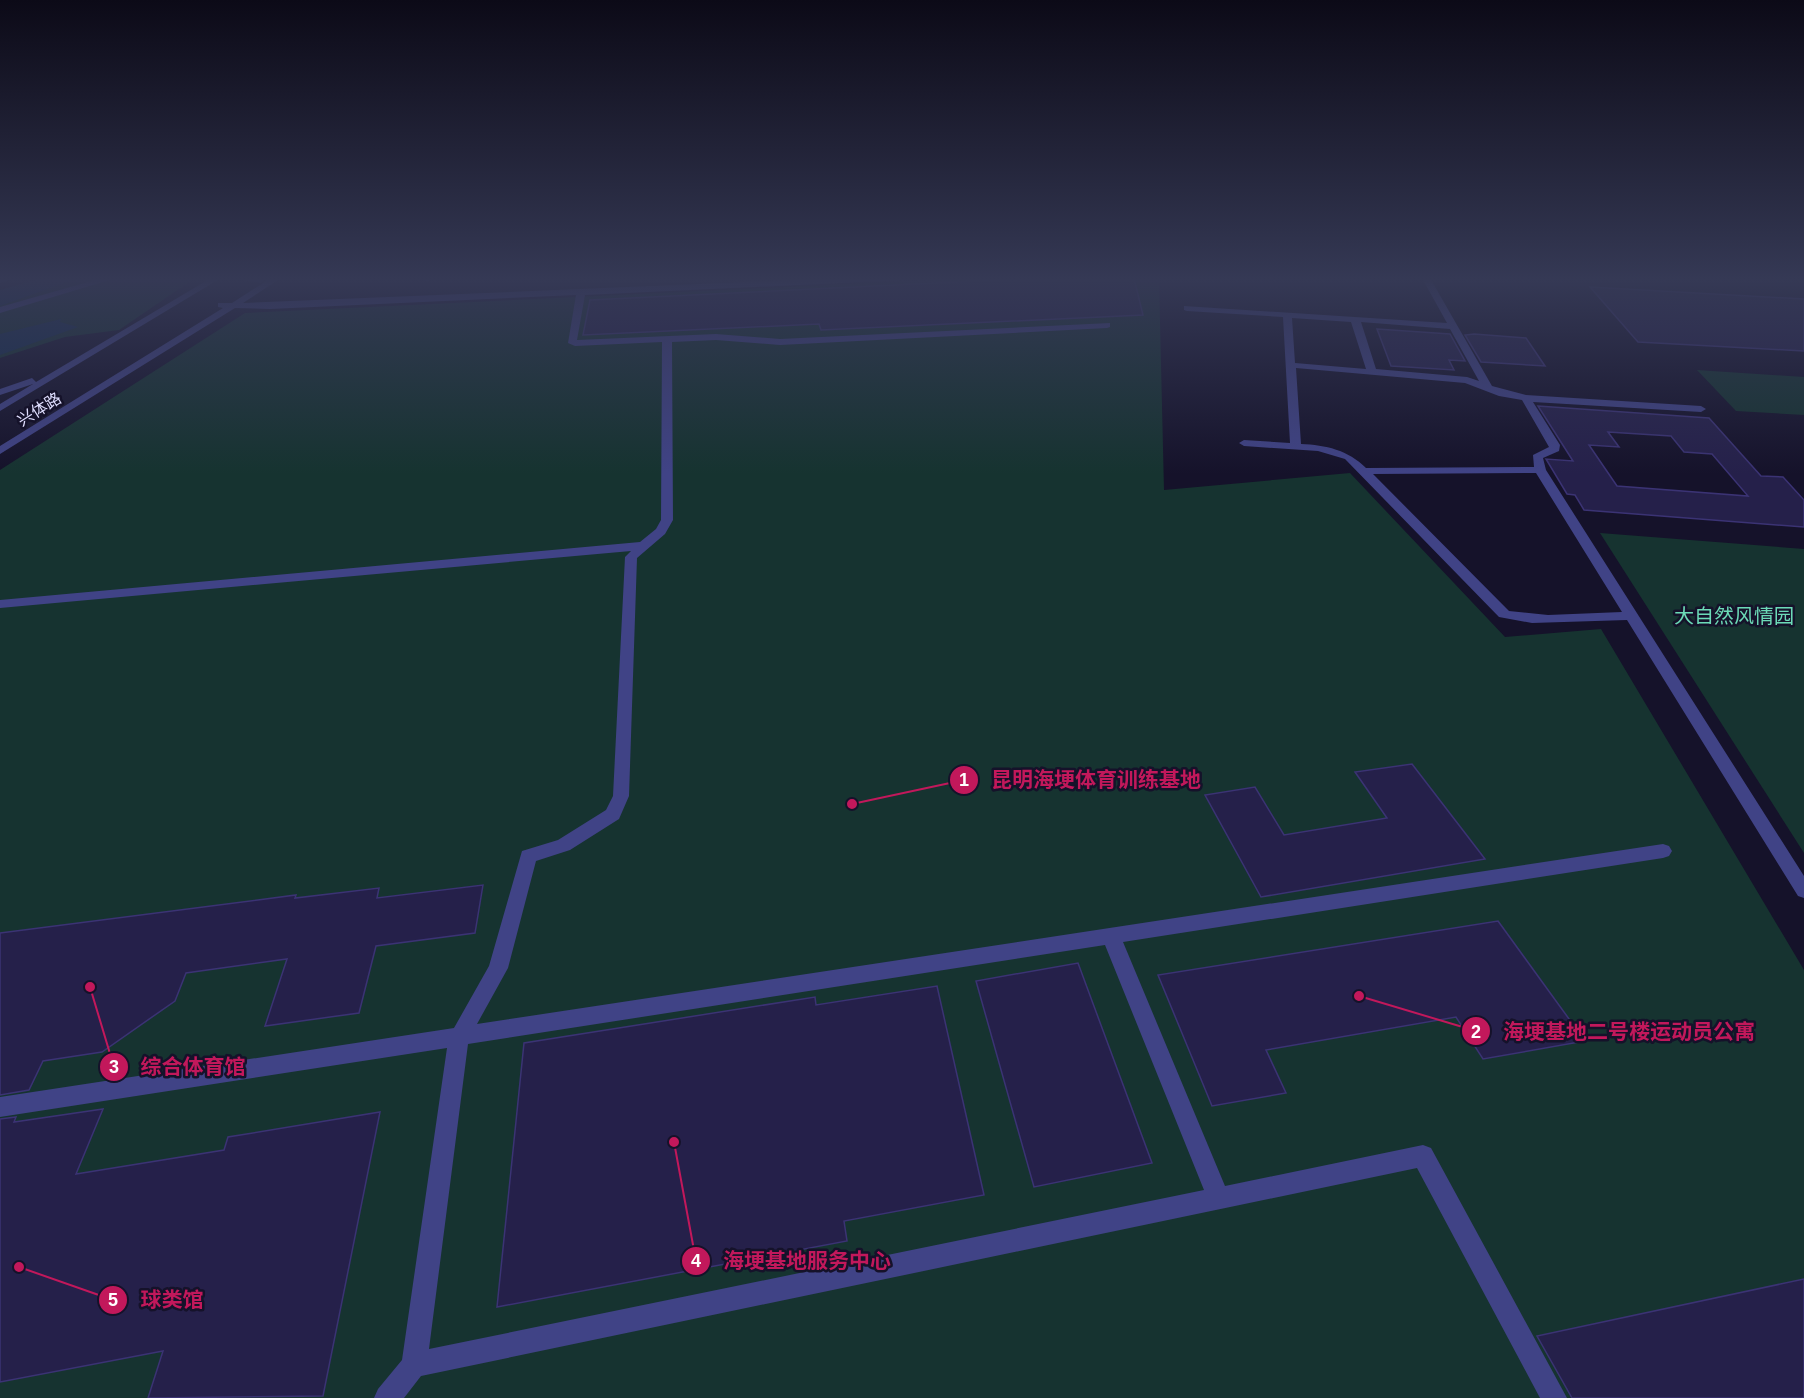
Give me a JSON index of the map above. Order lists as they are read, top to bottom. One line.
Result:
{"streets":{"street":["兴体路"]},"parks":["大自然风情园"],"places":["昆明海埂体育训练基地","综合体育馆","海埂基地二号楼运动员公寓","海埂基地服务中心","球类馆"]}
